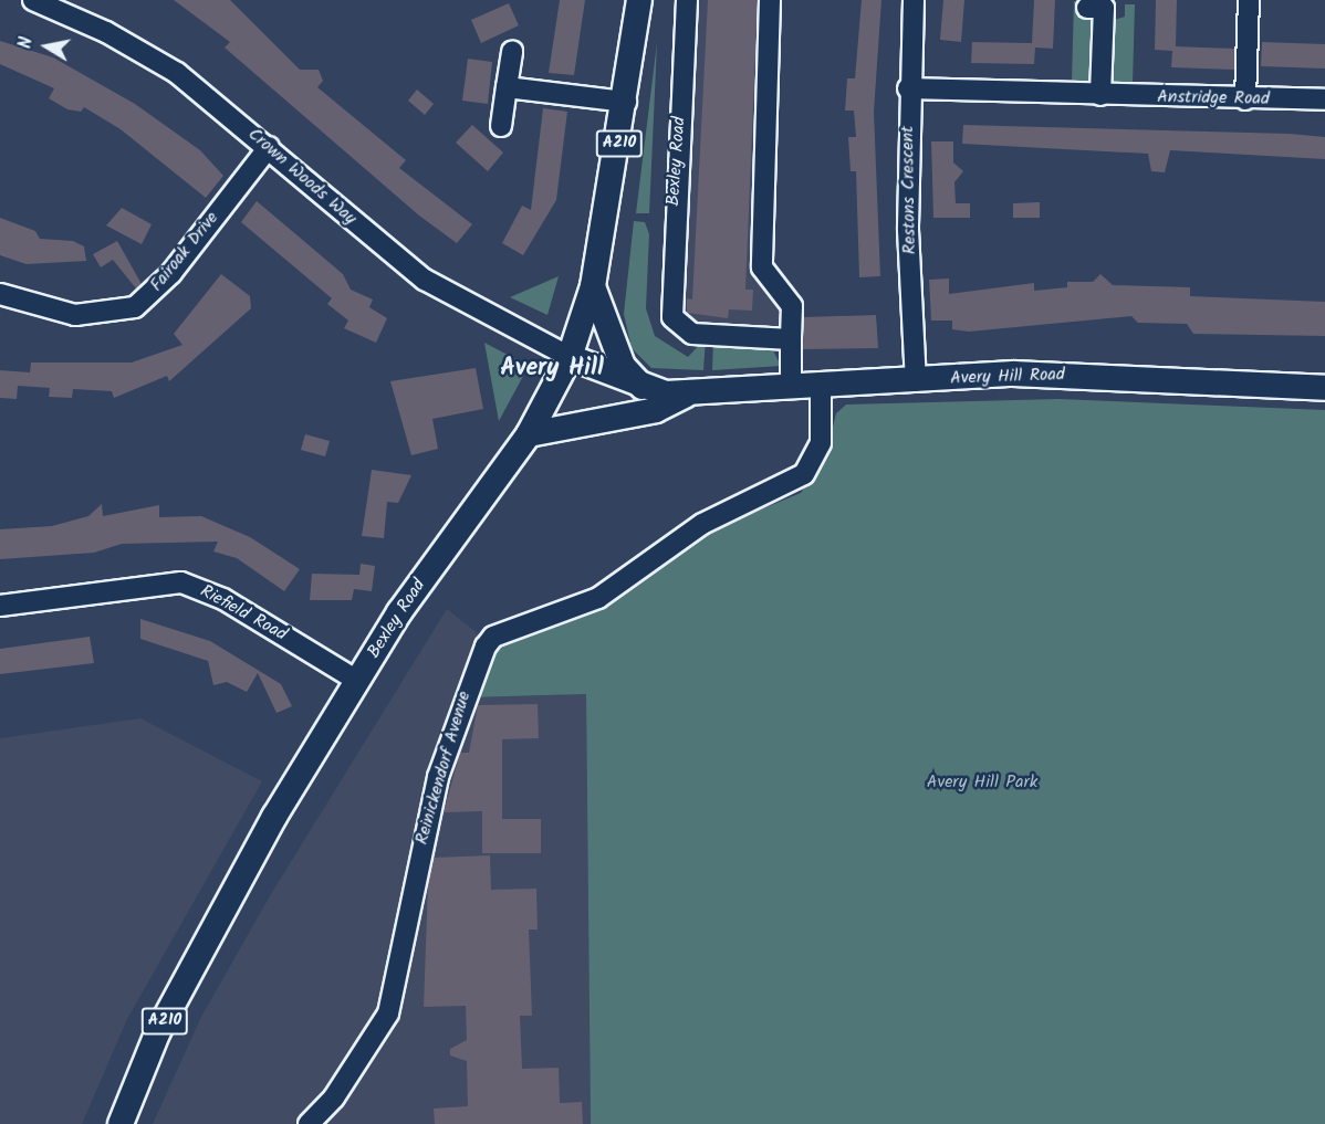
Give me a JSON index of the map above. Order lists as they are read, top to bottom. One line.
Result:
{"streets":{"main road":["A210","Bexley Road","Avery Hill Road"],"street":["Anstridge Road","Crown Woods Way","Restons Crescent","Fairoak Drive","Riefield Road","Reinickendorf Avenue"]},"crossings":[["Anstridge Road","Restons Crescent"],["Bexley Road","Crown Woods Way"],["Bexley Road","Avery Hill Road"],["Bexley Road","Riefield Road"],["Crown Woods Way","Fairoak Drive"],["Crown Woods Way","Avery Hill Road"],["Restons Crescent","Avery Hill Road"],["Avery Hill Road","Reinickendorf Avenue"]],"districts":["Avery Hill"],"parks":["Avery Hill Park"],"north":"left"}
